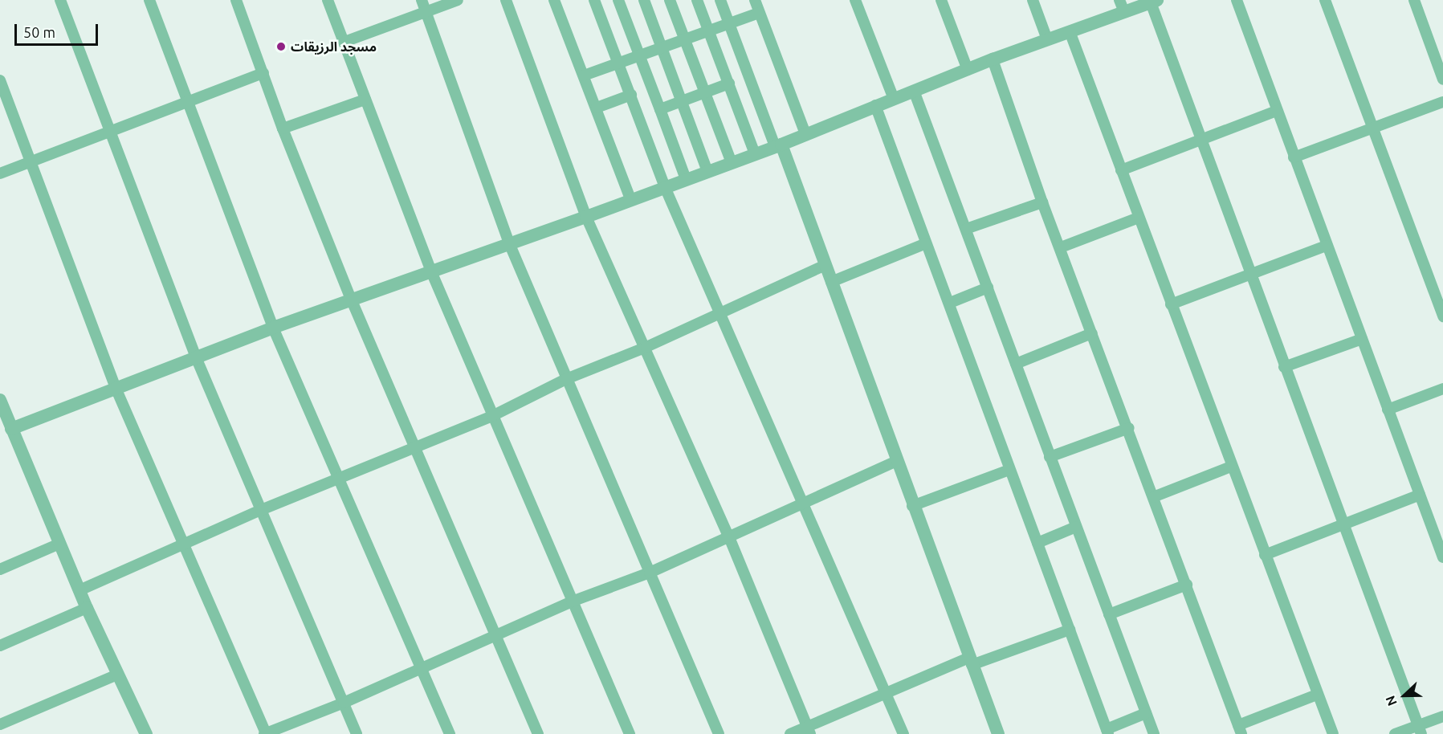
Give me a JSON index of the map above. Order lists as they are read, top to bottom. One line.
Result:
{"places":["مسجد الرزيقات"],"scale_bar":"50 m","north":"left"}
